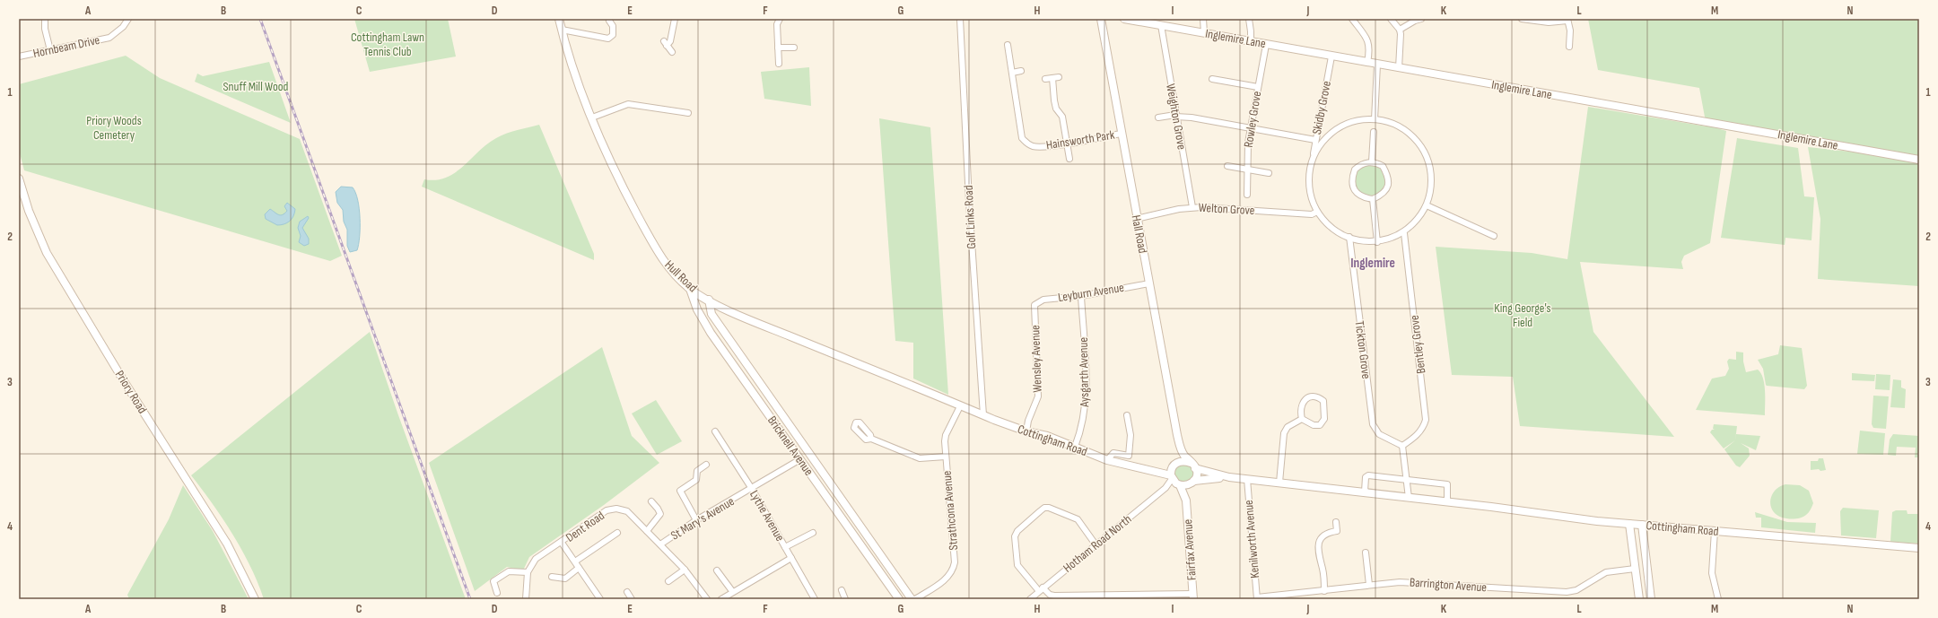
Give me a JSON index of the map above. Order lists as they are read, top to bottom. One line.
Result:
{"streets":{"street":["Inglemire Lane","Hornbeam Drive","Skidby Grove","Weighton Grove","Rowley Grove","Hainsworth Park","Welton Grove","Golf Links Road","Hall Road","Hull Road","Leyburn Avenue","Bentley Grove","Tickton Grove","Wensley Avenue","Aysgarth Avenue","Priory Road","Cottingham Road","Bricknell Avenue","Strathcona Avenue","Lythe Avenue","St Mary's Avenue","Dent Road","Kenilworth Avenue","Hotham Road North","Fairfax Avenue","Barrington Avenue"]},"crossings":[["Inglemire Lane","Skidby Grove"],["Inglemire Lane","Weighton Grove"],["Inglemire Lane","Rowley Grove"],["Skidby Grove","Welton Grove"],["Skidby Grove","Tickton Grove"],["Weighton Grove","Welton Grove"],["Hainsworth Park","Hall Road"],["Welton Grove","Hall Road"],["Golf Links Road","Cottingham Road"],["Hall Road","Leyburn Avenue"],["Hall Road","Cottingham Road"],["Hall Road","Hotham Road North"],["Hall Road","Fairfax Avenue"],["Hull Road","Cottingham Road"],["Hull Road","Bricknell Avenue"],["Hull Road","Strathcona Avenue"],["Leyburn Avenue","Wensley Avenue"],["Leyburn Avenue","Aysgarth Avenue"],["Bentley Grove","Tickton Grove"],["Wensley Avenue","Cottingham Road"],["Aysgarth Avenue","Cottingham Road"],["Cottingham Road","Strathcona Avenue"],["Cottingham Road","Kenilworth Avenue"],["Cottingham Road","Hotham Road North"],["Cottingham Road","Fairfax Avenue"],["Bricknell Avenue","St Mary's Avenue"],["Lythe Avenue","St Mary's Avenue"],["St Mary's Avenue","Dent Road"],["Kenilworth Avenue","Barrington Avenue"],["Hotham Road North","Fairfax Avenue"]],"districts":["Inglemire"],"parks":["Cottingham Lawn Tennis Club","Snuff Mill Wood","Priory Woods Cemetery","King George's Field"],"grid":{"columns":["A","B","C","D","E","F","G","H","I","J","K","L","M","N"],"rows":["1","2","3","4"]}}
